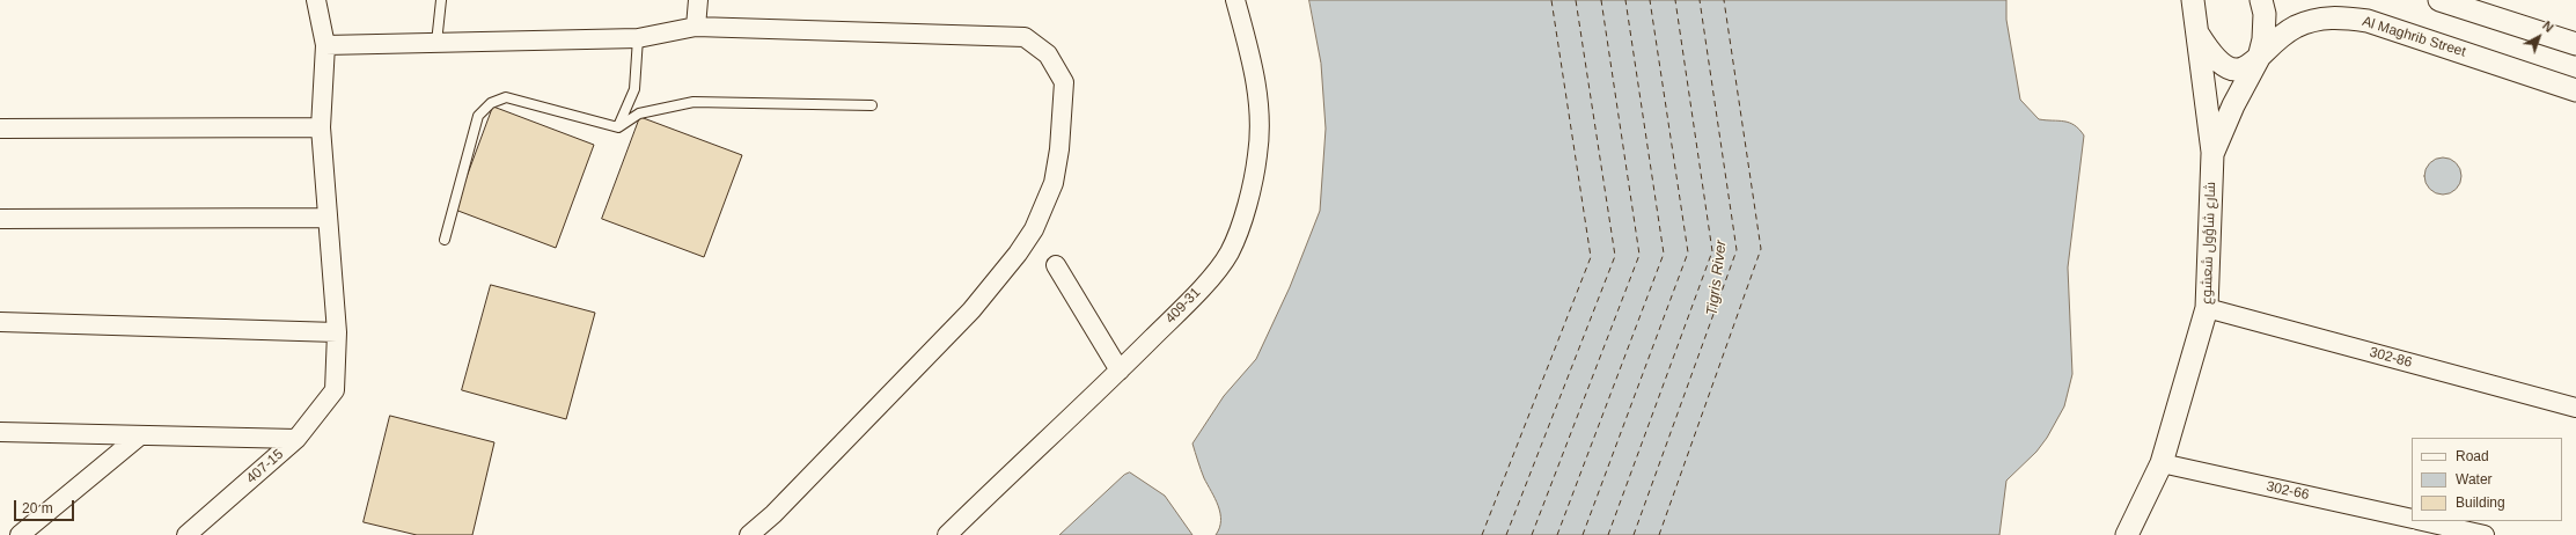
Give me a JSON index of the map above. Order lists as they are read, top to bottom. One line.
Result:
{"streets":{"street":["Al Maghrib Street","شارع شاؤول شعشوع","409-31","302-86","407-15","302-66"]},"crossings":[["Al Maghrib Street","شارع شاؤول شعشوع"],["شارع شاؤول شعشوع","302-86"],["شارع شاؤول شعشوع","302-66"]],"water":["Tigris River"],"legend":["Road","Water","Building"],"scale_bar":"20 m","north":"top right"}
